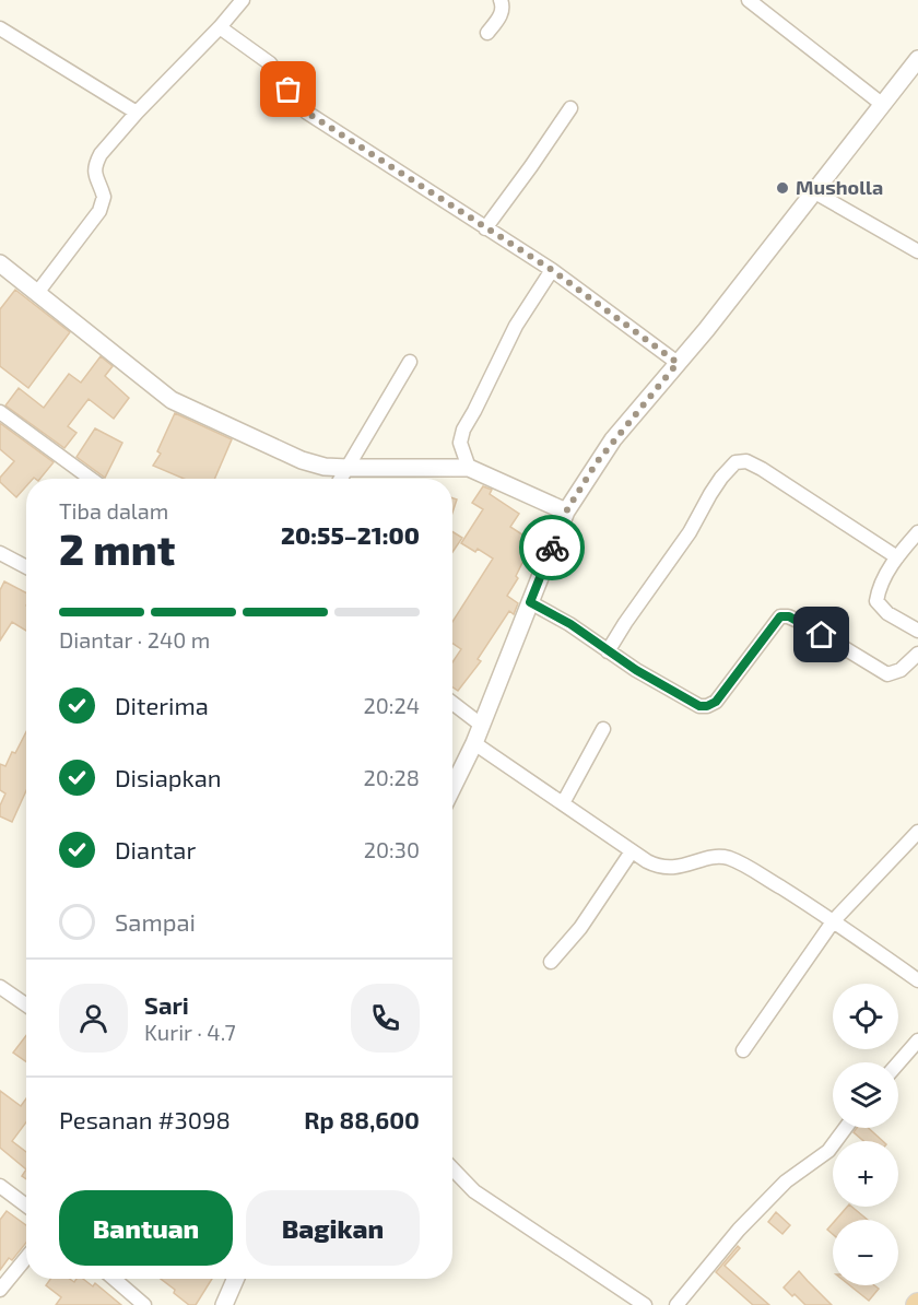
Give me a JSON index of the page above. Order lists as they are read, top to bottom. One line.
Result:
{"places":["Musholla"],"page":{"heading":["2 mnt","Tiba dalam","20:55–21:00"],"panel":["Sari","Kurir · 4.7","Pesanan #3098","Rp 88,600"],"bar":"Diantar · 240 m","list":[["Diterima","20:24"],["Disiapkan","20:28"],["Diantar","20:30"],"Sampai"],"map_buttons":["+","−"],"buttons":["Bantuan","Bagikan"]}}
